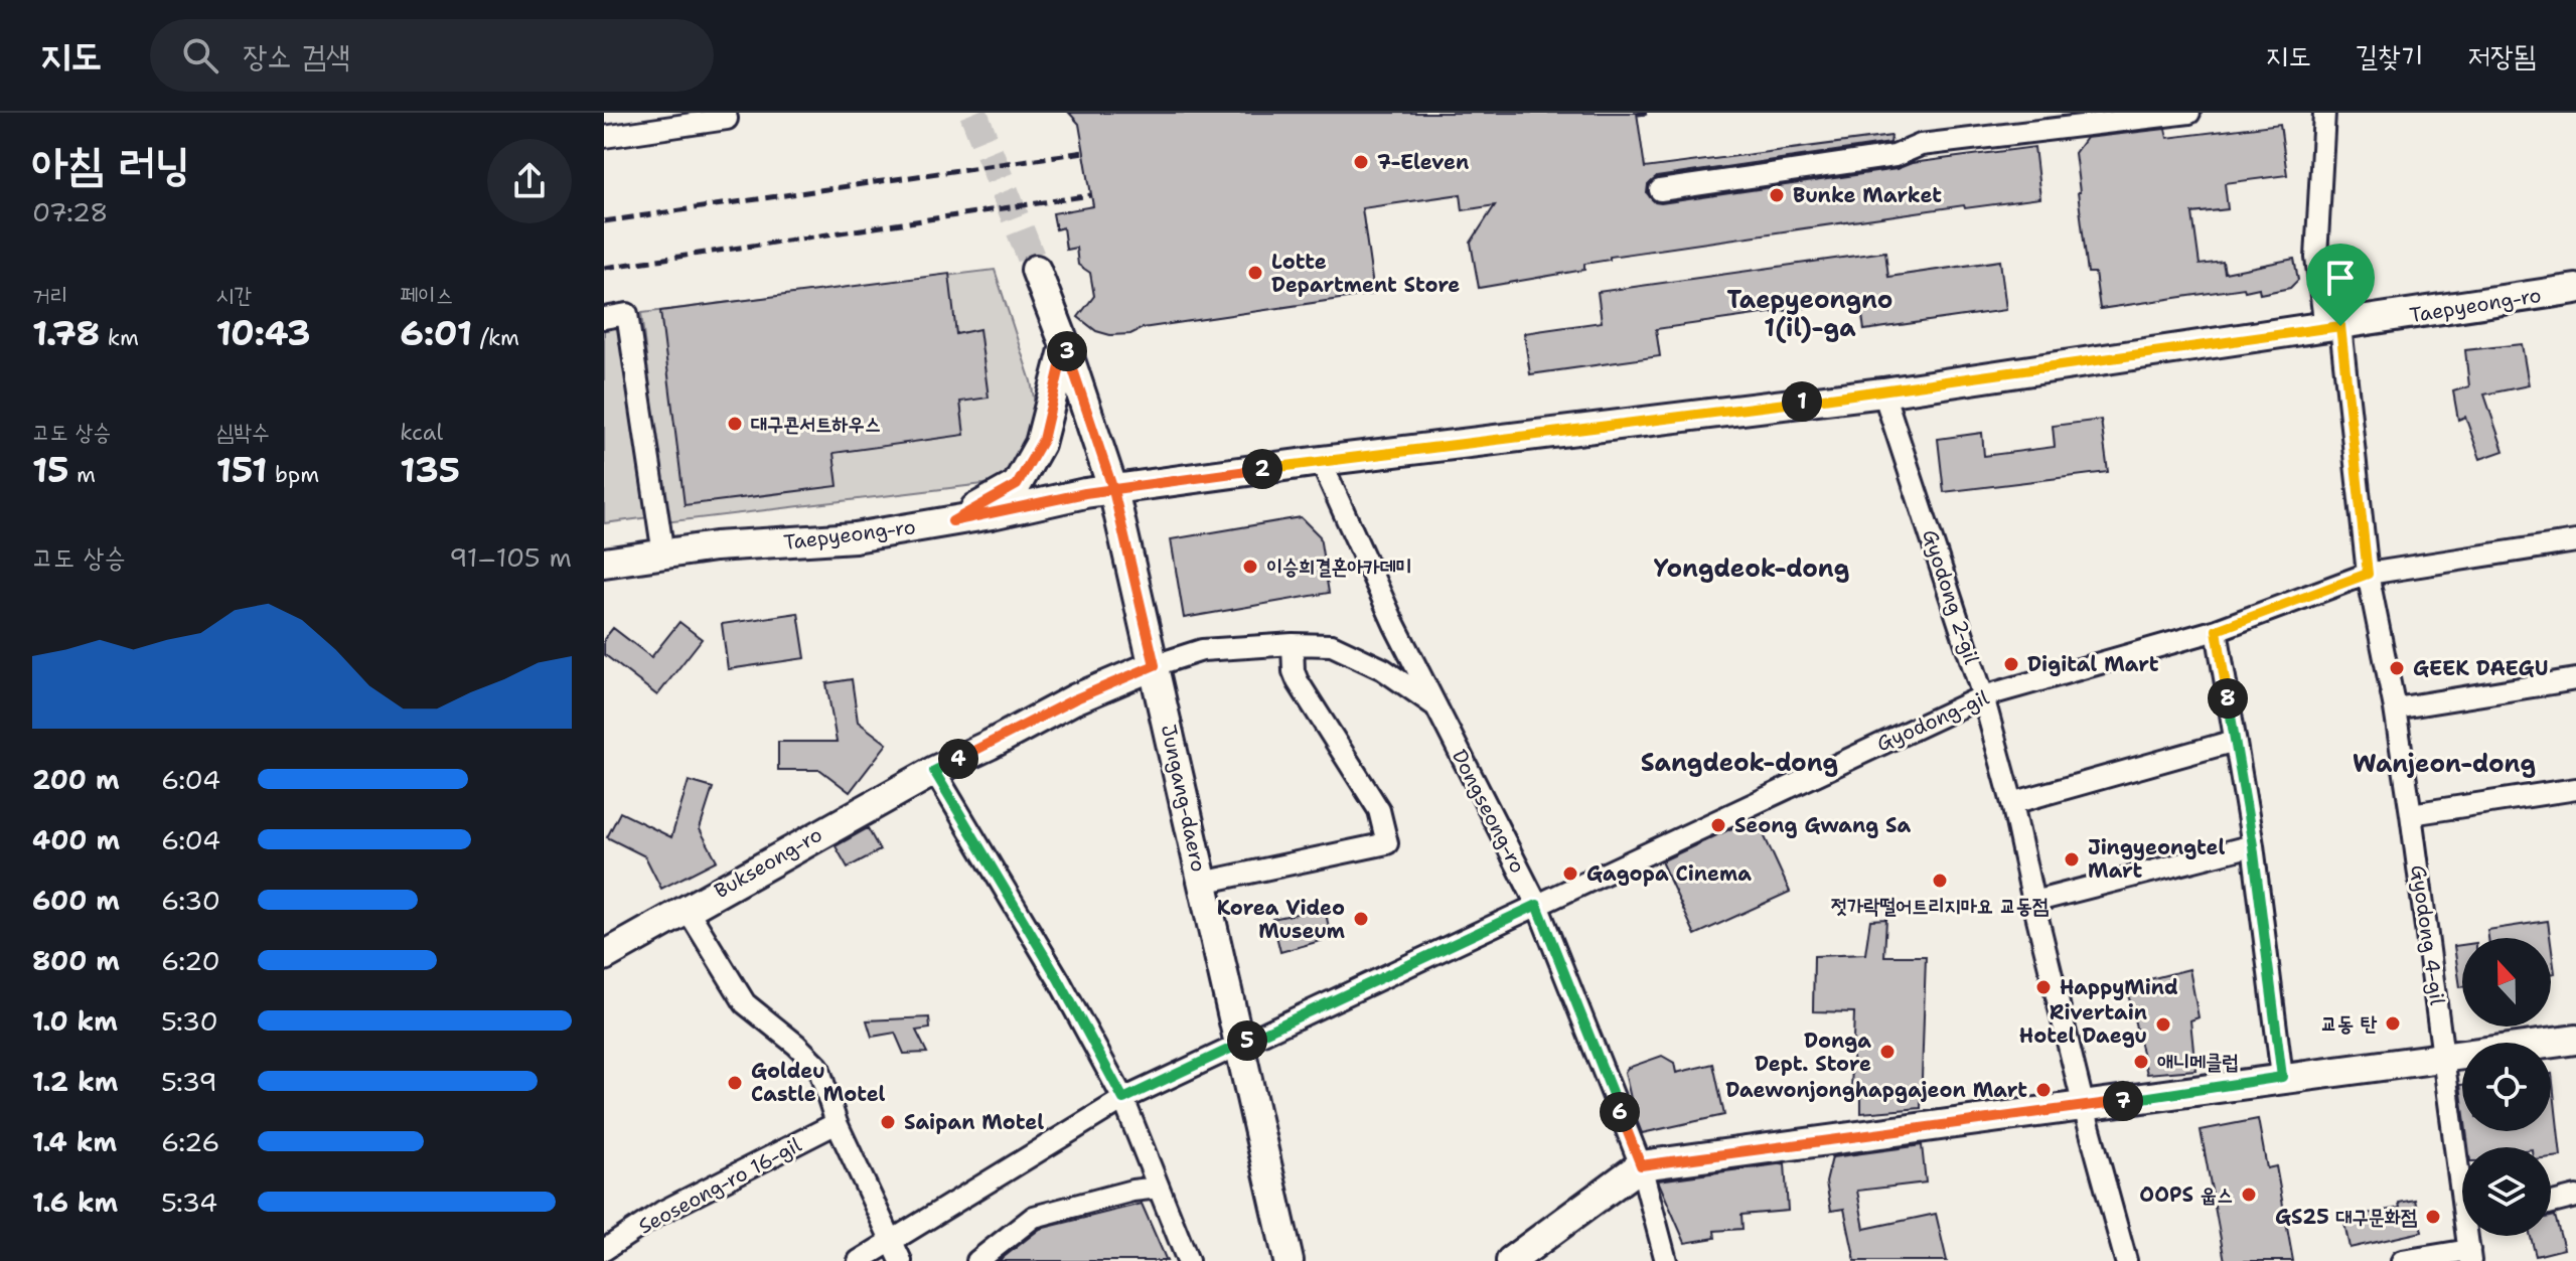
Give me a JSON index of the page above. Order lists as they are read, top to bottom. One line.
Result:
{"streets":{"main road":["Taepyeong-ro","Jungang-daero","Bukseong-ro"],"street":["Gyodong 2-gil","Gyodong-gil","Dongseong-ro","Gyodong 4-gil","Seoseong-ro 16-gil"]},"crossings":[["Taepyeong-ro","Gyodong 2-gil"],["Taepyeong-ro","Jungang-daero"],["Taepyeong-ro","Dongseong-ro"],["Taepyeong-ro","Gyodong 4-gil"],["Gyodong 2-gil","Gyodong-gil"],["Gyodong-gil","Jungang-daero"],["Gyodong-gil","Dongseong-ro"],["Gyodong-gil","Gyodong 4-gil"],["Jungang-daero","Bukseong-ro"]],"districts":["Taepyeongno 1(il)-ga","Yongdeok-dong","Sangdeok-dong","Wanjeon-dong"],"places":["7-Eleven","Bunke Market","Lotte Department Store","대구콘서트하우스","이승희결혼아카데미","Digital Mart","GEEK DAEGU","Seong Gwang Sa","Jingyeongtel Mart","Gagopa Cinema","젓가락떨어트리지마요 교동점","Korea Video Museum","HappyMind","교동 탄","Rivertain Hotel Daegu","Donga Dept. Store","애니메클럽","Goldeu Castle Motel","Daewonjonghapgajeon Mart","Saipan Motel","OOPS 웁스","GS25 대구문화점"],"north":"top","page":{"header":"지도","search":"장소 검색","nav":["지도","길찾기","저장됨"],"heading":["아침 러닝","07:28"],"stats":[["거리","1.78 km"],["시간","10:43"],["페이스","6:01 /km"],["고도 상승","15 m"],["심박수","151 bpm"],["kcal","135"]],"pins":["3","1","2","8","4","5","7","6"],"chart":["고도 상승","91–105 m"],"list":[{"name":"200 m","note":"6:04"},{"name":"400 m","note":"6:04"},{"name":"600 m","note":"6:30"},{"name":"800 m","note":"6:20"},{"name":"1.0 km","note":"5:30"},{"name":"1.2 km","note":"5:39"},{"name":"1.4 km","note":"6:26"},{"name":"1.6 km","note":"5:34"}]}}
